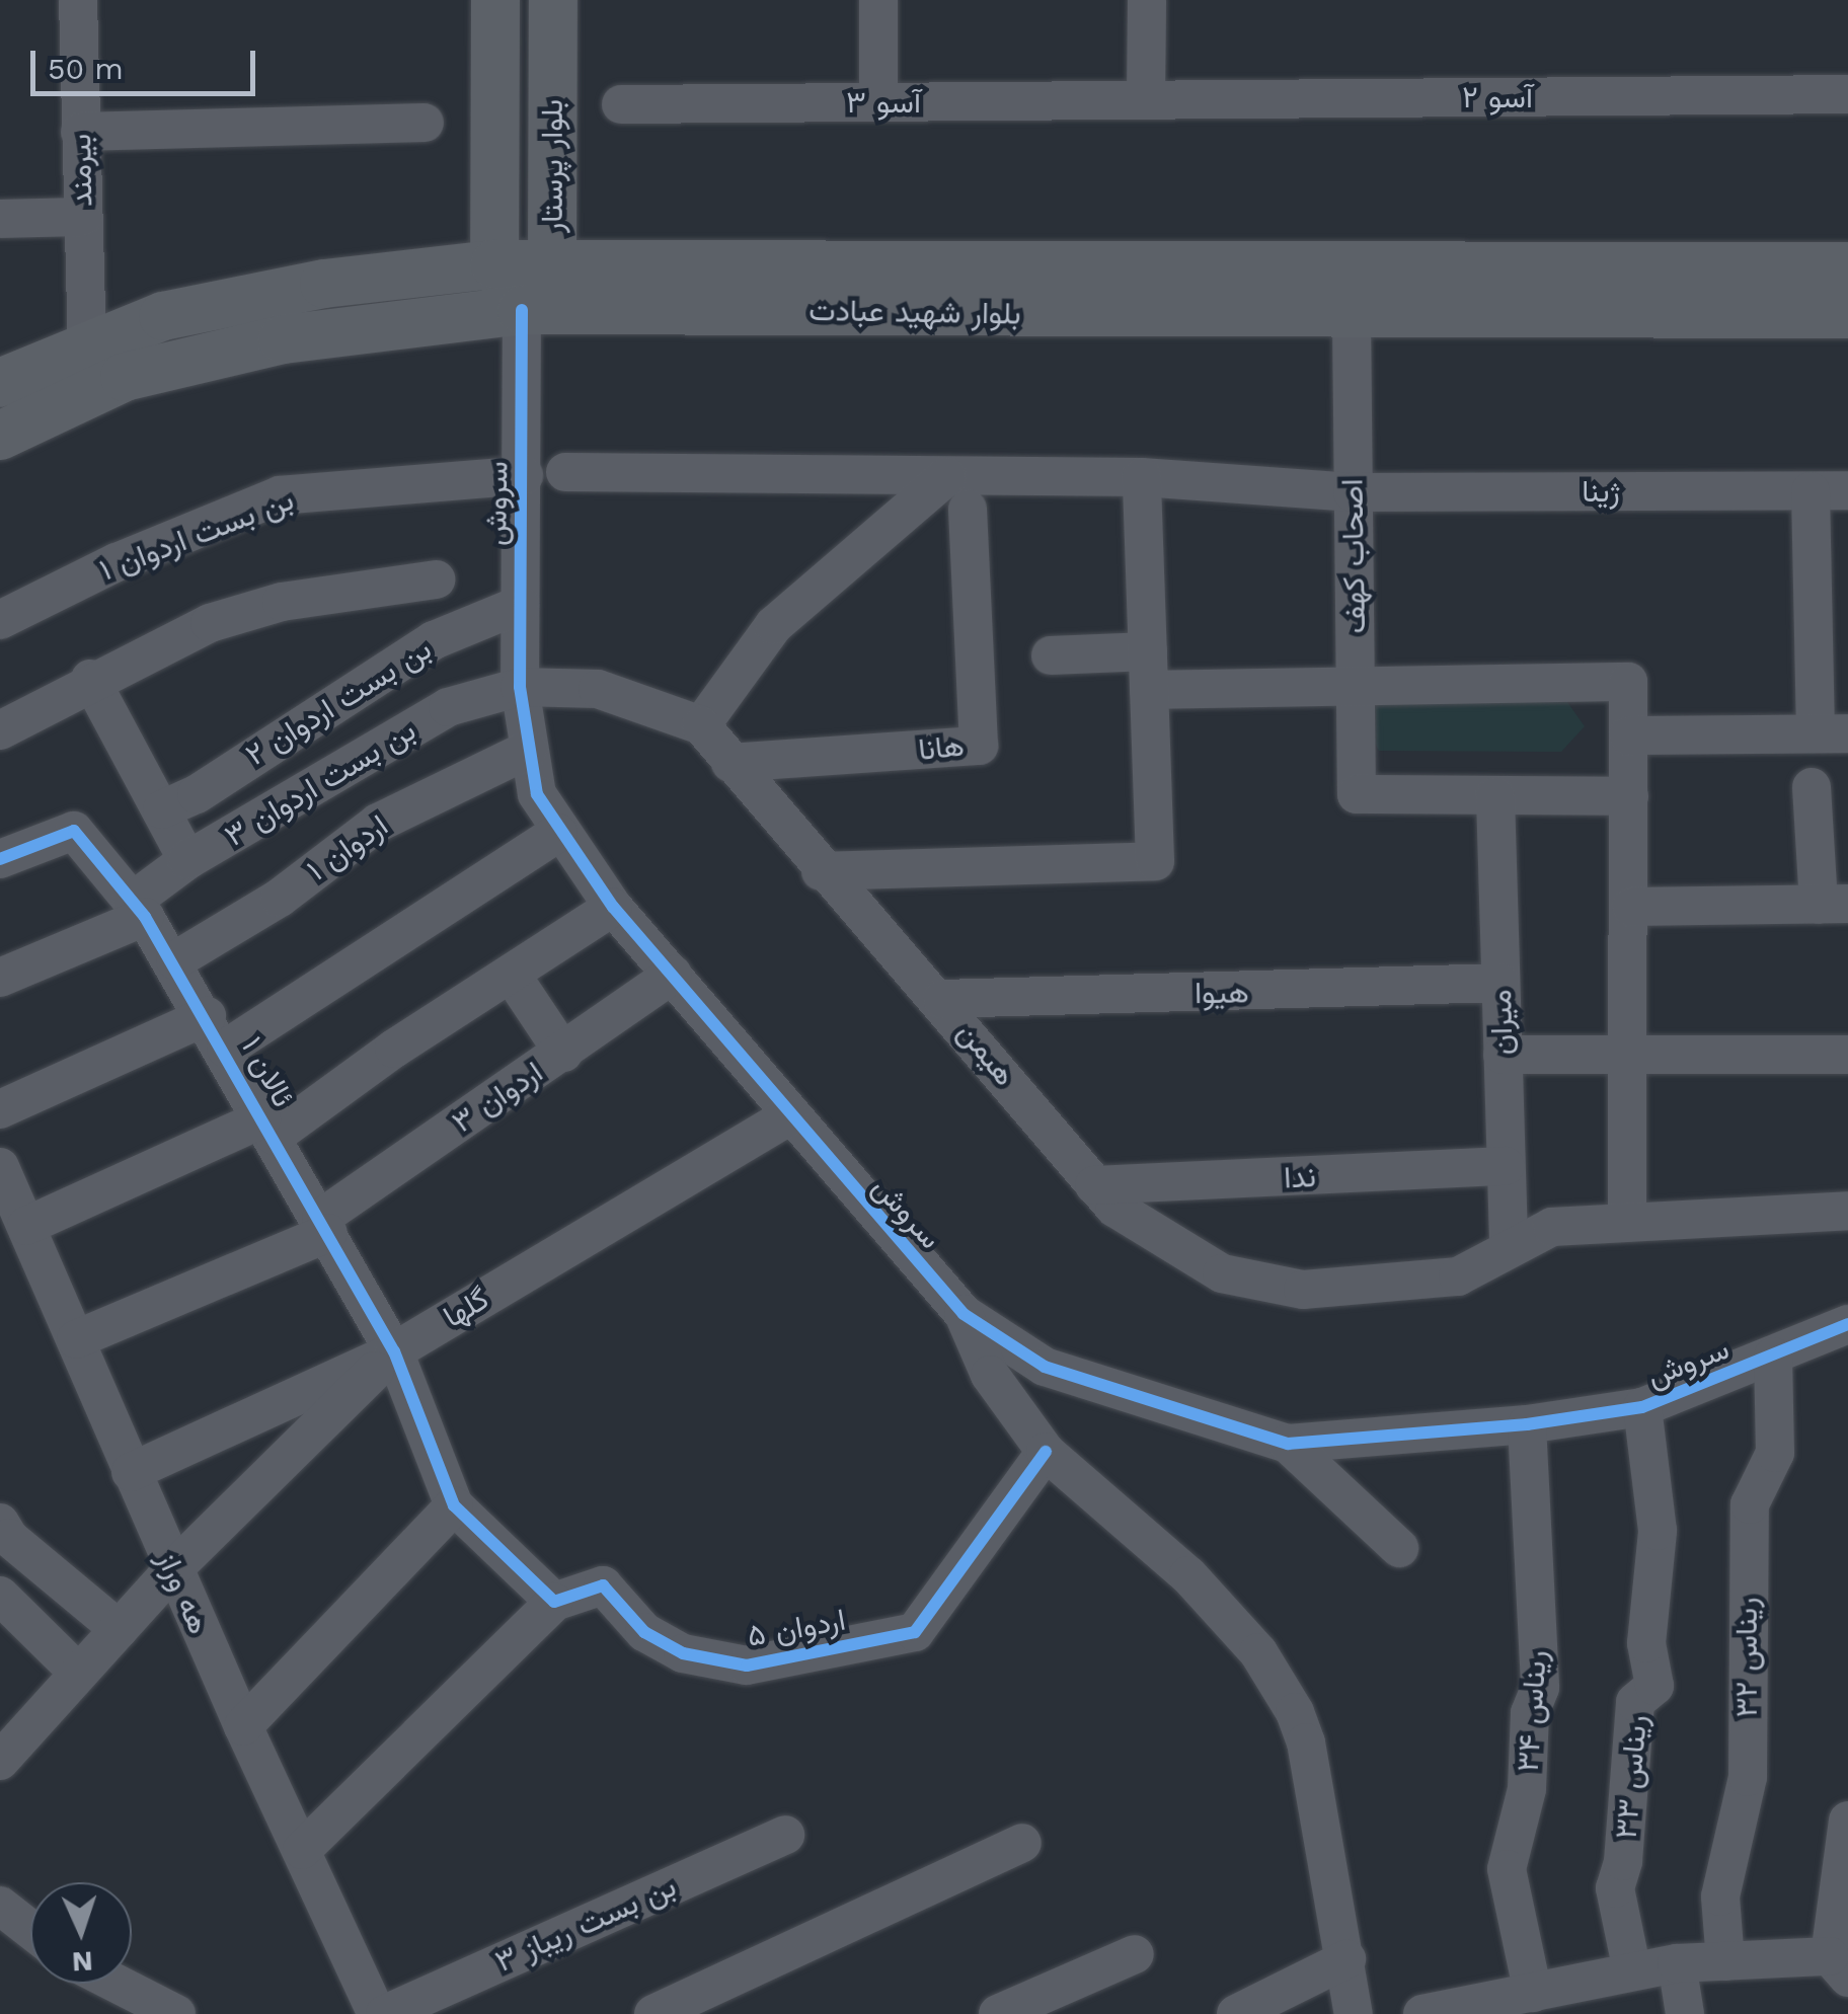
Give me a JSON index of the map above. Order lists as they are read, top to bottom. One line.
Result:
{"streets":{"main road":["بلوار پرستار","بلوار شهید عبادت"],"street":["آسو ۲","آسو ۳","بیرمند","ژینا","سروش","بن بست اردوان ۱","اصحاب کهف","بن بست اردوان ۲","هانا","بن بست اردوان ۳","اردوان ۱","هیوا","میران","هیمن","ئالان ۱","اردوان ۳","ندا","گلها","هه وراز","اردوان ۵","ریناس ۳۲","ریناس ۳۴","ریناس ۳۳","بن بست ریباز ۳"]},"crossings":[["آسو ۲","آسو ۳"],["بلوار پرستار","بلوار شهید عبادت"],["بلوار پرستار","سروش"],["بیرمند","بلوار شهید عبادت"],["بلوار شهید عبادت","سروش"],["بلوار شهید عبادت","اصحاب کهف"],["ژینا","اصحاب کهف"],["سروش","بن بست اردوان ۱"],["سروش","بن بست اردوان ۲"],["سروش","بن بست اردوان ۳"],["سروش","اردوان ۱"],["سروش","اردوان ۳"],["سروش","گلها"],["سروش","ریناس ۳۲"],["سروش","ریناس ۳۴"],["سروش","ریناس ۳۳"],["اصحاب کهف","میران"],["هانا","هیمن"],["بن بست اردوان ۳","ئالان ۱"],["اردوان ۱","ئالان ۱"],["هیوا","میران"],["هیوا","هیمن"],["میران","هیمن"],["میران","ندا"],["هیمن","ندا"],["ئالان ۱","اردوان ۳"],["ئالان ۱","گلها"],["اردوان ۳","هه وراز"],["گلها","هه وراز"]],"scale_bar":"50 m","north":"bottom"}
